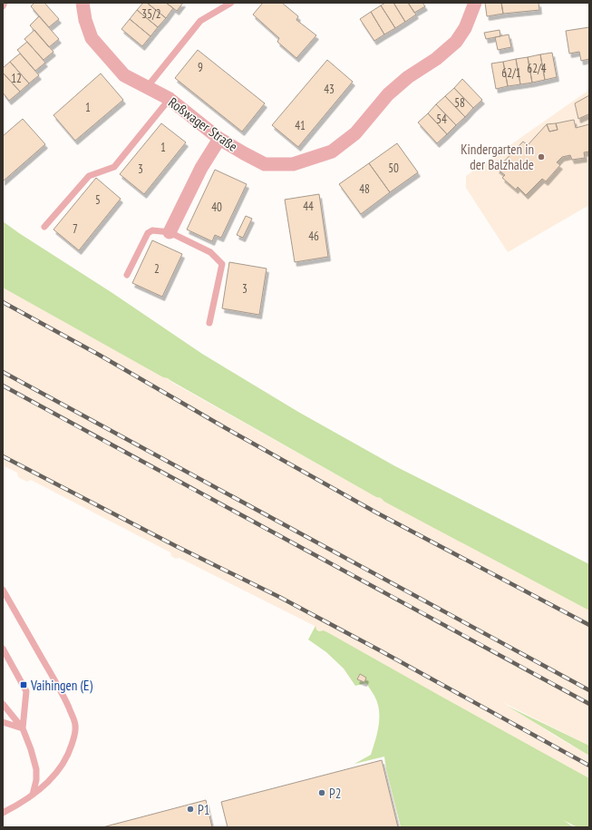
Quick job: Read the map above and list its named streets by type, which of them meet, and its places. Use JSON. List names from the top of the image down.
{
  "streets": {
    "street": ["Roßwager Straße"]
  },
  "places": {
    "other": ["Kindergarten in der Balzhalde", "P2", "P1"],
    "transit": ["Vaihingen (E)"]
  },
  "house_numbers": [
    "35/2",
    "9",
    "62/4",
    "62/1",
    "12",
    "43",
    "58",
    "1",
    "54",
    "41",
    "1",
    "50",
    "3",
    "48",
    "5",
    "44",
    "40",
    "7",
    "46",
    "2",
    "3"
  ]
}
